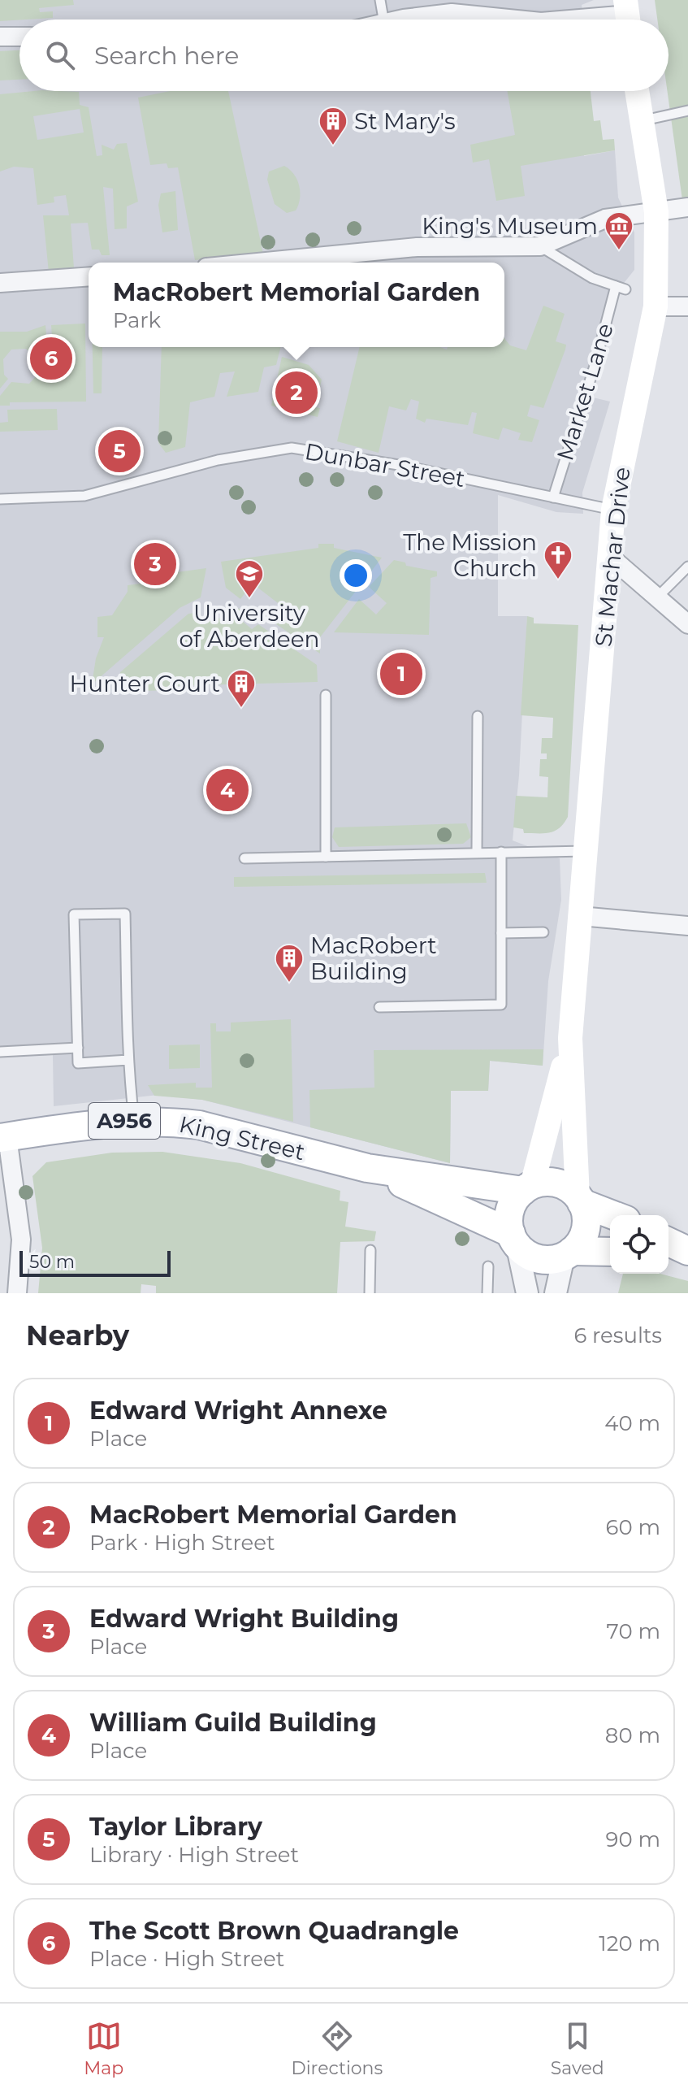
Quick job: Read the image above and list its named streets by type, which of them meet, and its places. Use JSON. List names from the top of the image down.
{
  "streets": {
    "main road": ["St Machar Drive", "A956", "King Street"],
    "lane": ["Market Lane", "Dunbar Street"]
  },
  "crossings": [
    ["Market Lane", "Dunbar Street"],
    ["Dunbar Street", "St Machar Drive"],
    ["St Machar Drive", "A956"],
    ["St Machar Drive", "King Street"],
    ["A956", "King Street"]
  ],
  "places": {
    "building": ["St Mary's", "Hunter Court", "MacRobert Building"],
    "museum": ["King's Museum"],
    "church": ["The Mission Church"],
    "school or university": ["University of Aberdeen"]
  },
  "scale_bar": "50 m",
  "page": {
    "search": "Search here",
    "popup": ["MacRobert Memorial Garden", "Park"],
    "pins": [
      "6",
      "2",
      "5",
      "3",
      "1",
      "4"
    ],
    "scale": "50 m",
    "heading": ["Nearby", "6 results"],
    "list": [
      {
        "mark": "1",
        "name": "Edward Wright Annexe",
        "note": "Place",
        "value": "40 m"
      },
      {
        "mark": "2",
        "name": "MacRobert Memorial Garden",
        "note": "Park · High Street",
        "value": "60 m"
      },
      {
        "mark": "3",
        "name": "Edward Wright Building",
        "note": "Place",
        "value": "70 m"
      },
      {
        "mark": "4",
        "name": "William Guild Building",
        "note": "Place",
        "value": "80 m"
      },
      {
        "mark": "5",
        "name": "Taylor Library",
        "note": "Library · High Street",
        "value": "90 m"
      },
      {
        "mark": "6",
        "name": "The Scott Brown Quadrangle",
        "note": "Place · High Street",
        "value": "120 m"
      }
    ],
    "nav": ["Map", "Directions", "Saved"]
  }
}
